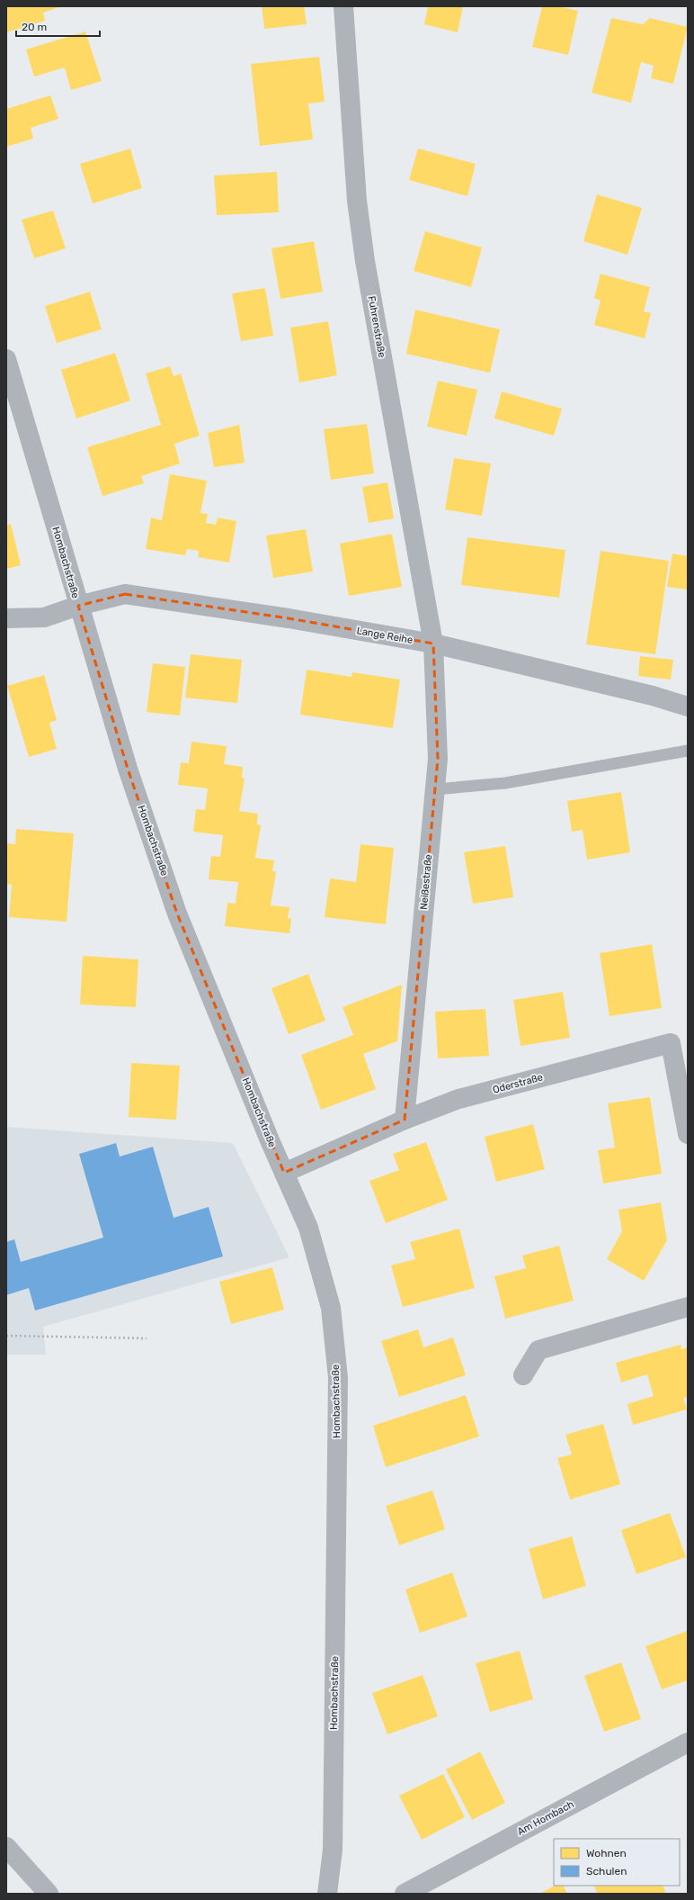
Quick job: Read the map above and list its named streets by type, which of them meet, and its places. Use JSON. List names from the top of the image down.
{
  "streets": {
    "street": [
      "Fuhrenstraße",
      "Hombachstraße",
      "Lange Reihe",
      "Neißestraße",
      "Oderstraße",
      "Am Hombach"
    ]
  },
  "crossings": [
    ["Fuhrenstraße", "Lange Reihe"],
    ["Fuhrenstraße", "Neißestraße"],
    ["Hombachstraße", "Lange Reihe"],
    ["Hombachstraße", "Oderstraße"],
    ["Lange Reihe", "Neißestraße"],
    ["Neißestraße", "Oderstraße"]
  ],
  "legend": ["Wohnen", "Schulen"],
  "scale_bar": "20 m"
}
